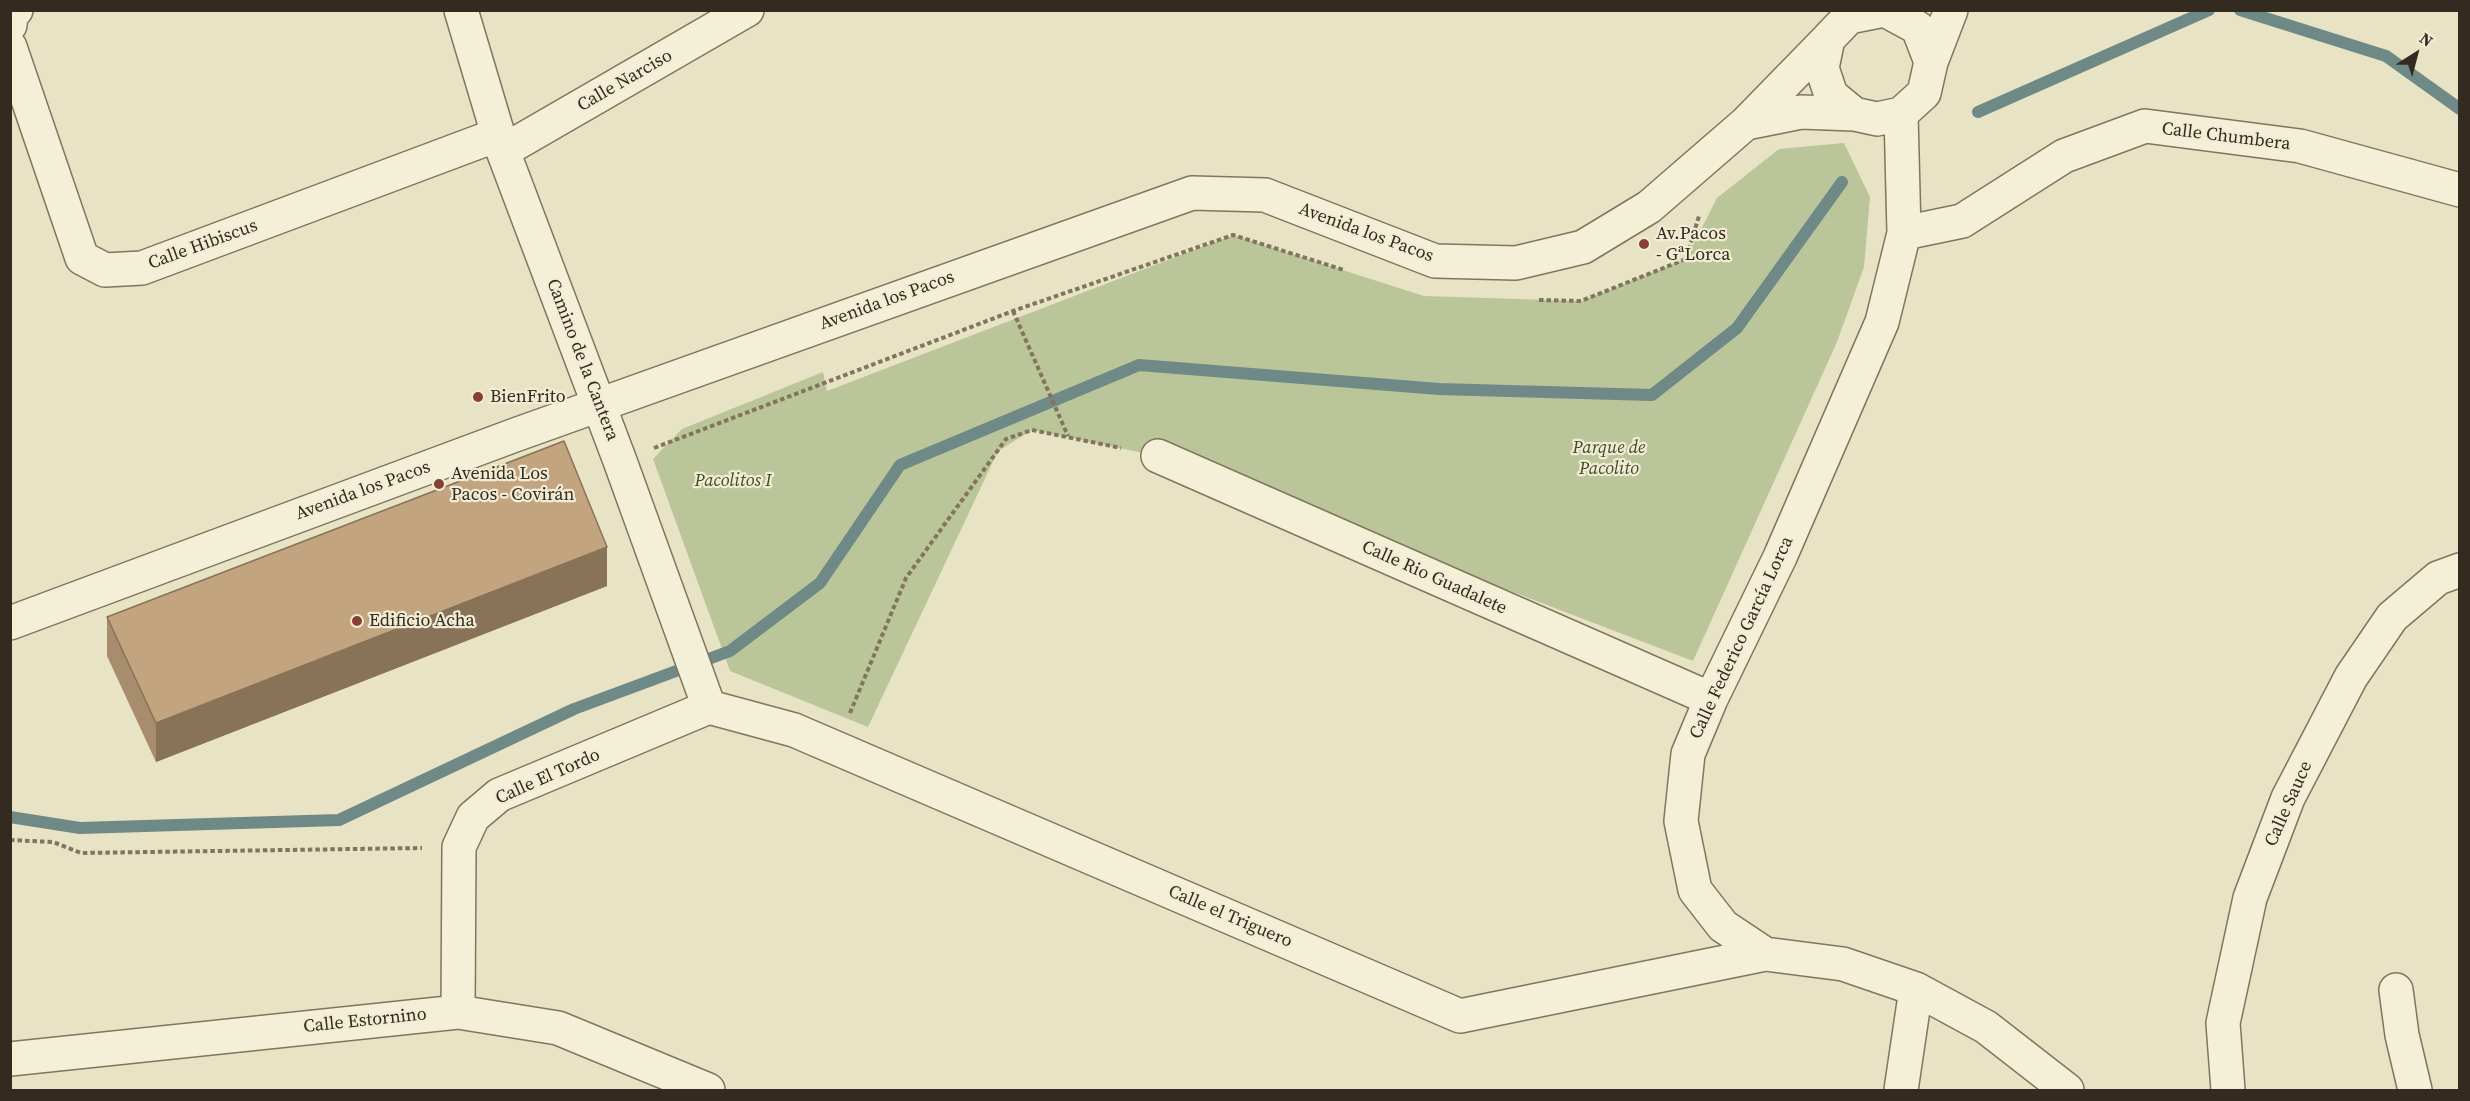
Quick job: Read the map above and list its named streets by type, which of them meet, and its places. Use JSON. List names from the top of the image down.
{
  "streets": {
    "street": [
      "Calle Narciso",
      "Calle Chumbera",
      "Avenida los Pacos",
      "Calle Hibiscus",
      "Camino de la Cantera",
      "Calle Rio Guadalete",
      "Calle Federico García Lorca",
      "Calle El Tordo",
      "Calle Sauce",
      "Calle el Triguero",
      "Calle Estornino"
    ]
  },
  "crossings": [
    ["Calle Narciso", "Calle Hibiscus"],
    ["Calle Narciso", "Camino de la Cantera"],
    ["Calle Chumbera", "Calle Federico García Lorca"],
    ["Avenida los Pacos", "Camino de la Cantera"],
    ["Avenida los Pacos", "Calle Federico García Lorca"],
    ["Calle Hibiscus", "Camino de la Cantera"],
    ["Camino de la Cantera", "Calle El Tordo"],
    ["Camino de la Cantera", "Calle el Triguero"],
    ["Calle Rio Guadalete", "Calle Federico García Lorca"],
    ["Calle Federico García Lorca", "Calle el Triguero"],
    ["Calle El Tordo", "Calle el Triguero"],
    ["Calle El Tordo", "Calle Estornino"]
  ],
  "parks": ["Parque de Pacolito", "Pacolitos I"],
  "places": [
    "Av.Pacos - GªLorca",
    "BienFrito",
    "Avenida Los Pacos - Covirán",
    "Edificio Acha"
  ],
  "north": "top right"
}
